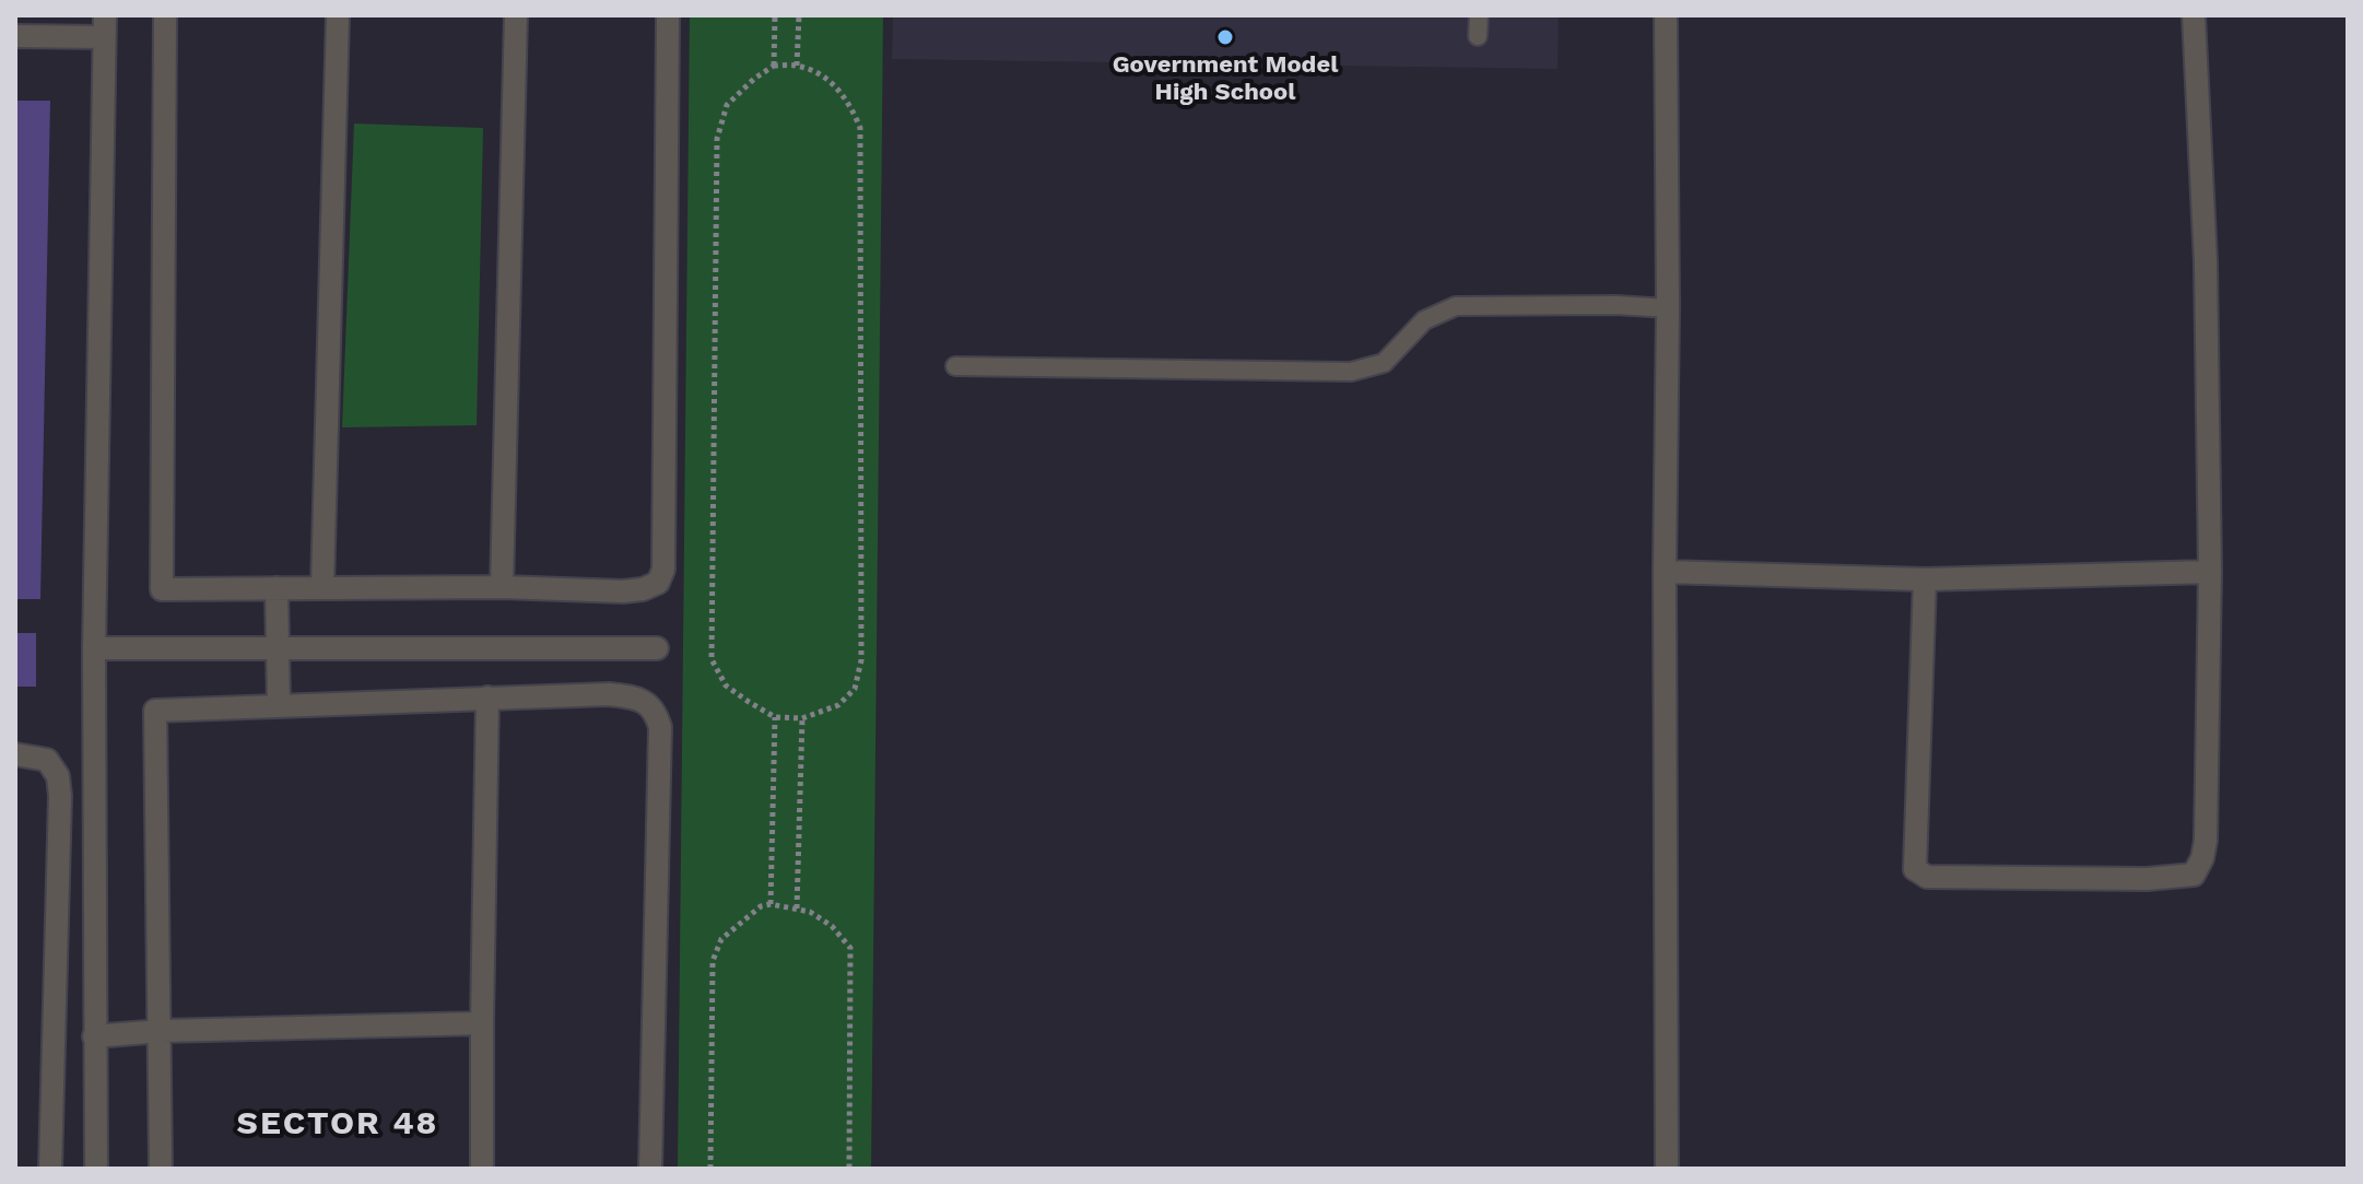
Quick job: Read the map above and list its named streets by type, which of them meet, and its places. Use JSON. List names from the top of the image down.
{
  "districts": ["SECTOR 48"],
  "places": ["Government Model High School"]
}
